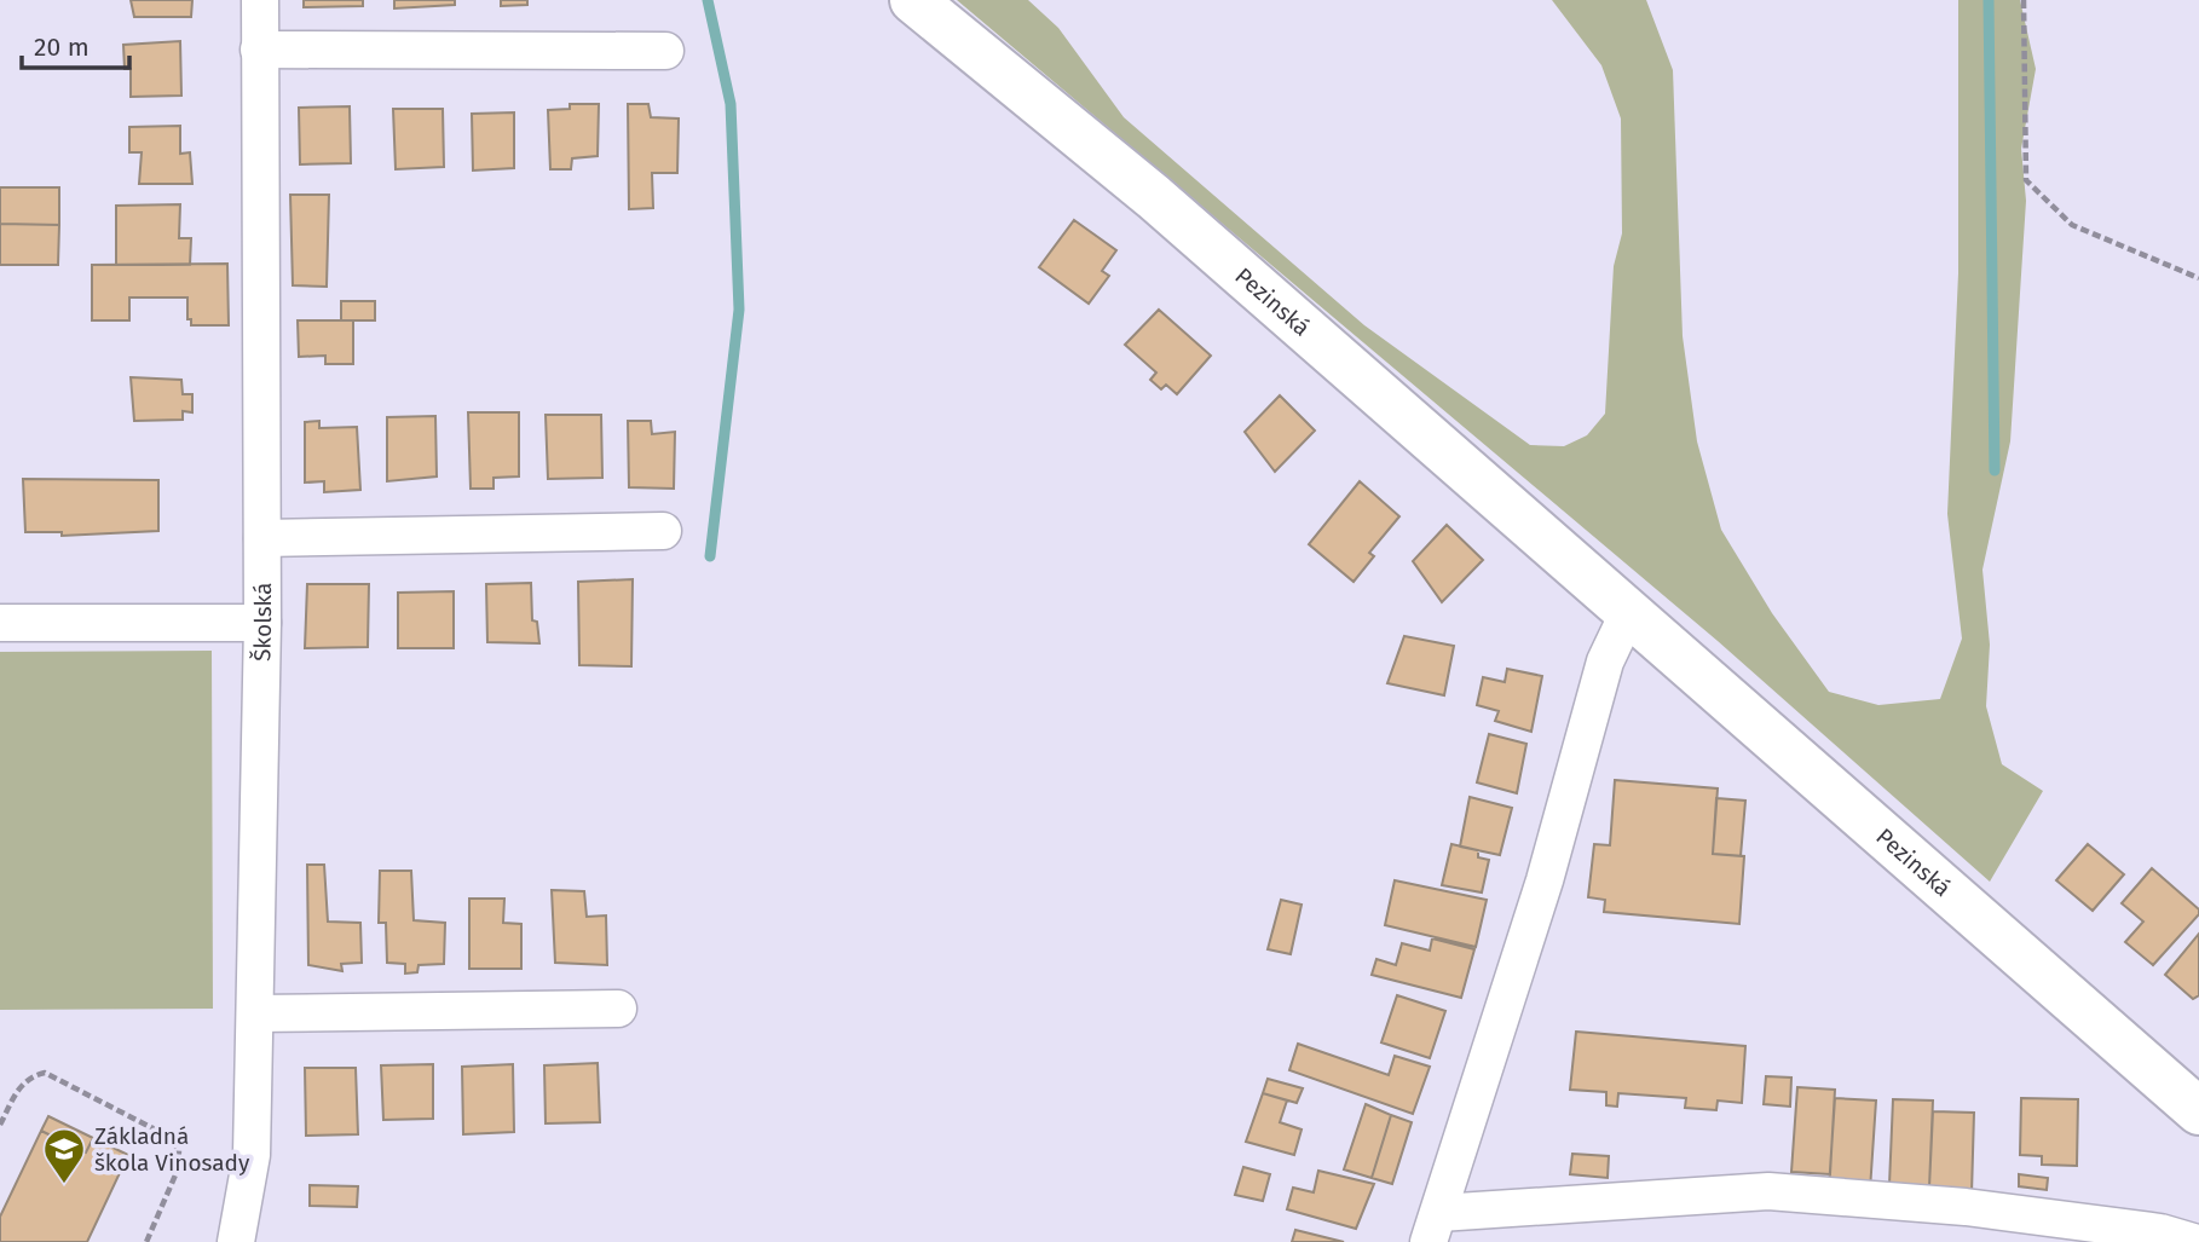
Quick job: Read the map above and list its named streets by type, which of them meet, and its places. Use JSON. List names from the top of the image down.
{
  "streets": {
    "main road": ["Pezinská"],
    "street": ["Školská"]
  },
  "places": {
    "school or university": ["Základná škola Vinosady"]
  },
  "scale_bar": "20 m"
}
